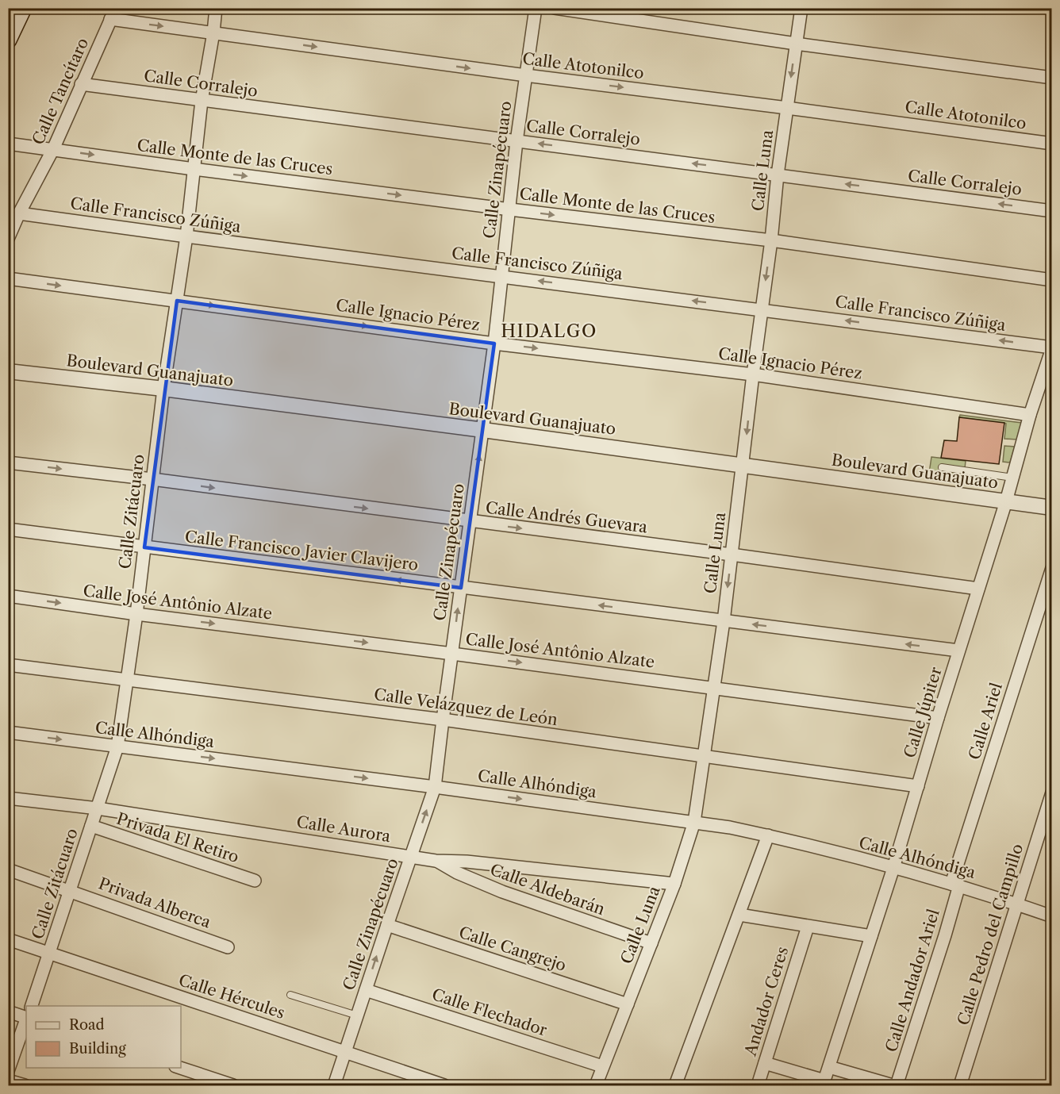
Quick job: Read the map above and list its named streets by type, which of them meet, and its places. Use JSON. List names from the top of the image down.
{
  "streets": {
    "street": [
      "Calle Atotonilco",
      "Calle Corralejo",
      "Calle Tancítaro",
      "Calle Monte de las Cruces",
      "Calle Zinapécuaro",
      "Calle Luna",
      "Calle Francisco Zúñiga",
      "Calle Ignacio Pérez",
      "Boulevard Guanajuato",
      "Calle Zitácuaro",
      "Calle Andrés Guevara",
      "Calle Francisco Javier Clavijero",
      "Calle José Antônio Alzate",
      "Calle Velázquez de León",
      "Calle Júpiter",
      "Calle Ariel",
      "Calle Alhóndiga",
      "Calle Aurora",
      "Privada El Retiro",
      "Calle Aldebarán",
      "Privada Alberca",
      "Calle Pedro del Campillo",
      "Calle Cangrejo",
      "Calle Andador Ariel",
      "Calle Hércules",
      "Andador Ceres",
      "Calle Flechador"
    ]
  },
  "crossings": [
    ["Calle Atotonilco", "Calle Tancítaro"],
    ["Calle Atotonilco", "Calle Zinapécuaro"],
    ["Calle Atotonilco", "Calle Luna"],
    ["Calle Atotonilco", "Calle Zitácuaro"],
    ["Calle Corralejo", "Calle Tancítaro"],
    ["Calle Corralejo", "Calle Zinapécuaro"],
    ["Calle Corralejo", "Calle Luna"],
    ["Calle Corralejo", "Calle Zitácuaro"],
    ["Calle Tancítaro", "Calle Monte de las Cruces"],
    ["Calle Tancítaro", "Calle Francisco Zúñiga"],
    ["Calle Monte de las Cruces", "Calle Zinapécuaro"],
    ["Calle Monte de las Cruces", "Calle Luna"],
    ["Calle Monte de las Cruces", "Calle Zitácuaro"],
    ["Calle Zinapécuaro", "Calle Francisco Zúñiga"],
    ["Calle Zinapécuaro", "Calle Ignacio Pérez"],
    ["Calle Zinapécuaro", "Boulevard Guanajuato"],
    ["Calle Zinapécuaro", "Calle Andrés Guevara"],
    ["Calle Zinapécuaro", "Calle Francisco Javier Clavijero"],
    ["Calle Zinapécuaro", "Calle José Antônio Alzate"],
    ["Calle Zinapécuaro", "Calle Velázquez de León"],
    ["Calle Zinapécuaro", "Calle Alhóndiga"],
    ["Calle Zinapécuaro", "Calle Aurora"],
    ["Calle Zinapécuaro", "Calle Cangrejo"],
    ["Calle Zinapécuaro", "Calle Hércules"],
    ["Calle Zinapécuaro", "Calle Flechador"],
    ["Calle Luna", "Calle Francisco Zúñiga"],
    ["Calle Luna", "Calle Ignacio Pérez"],
    ["Calle Luna", "Boulevard Guanajuato"],
    ["Calle Luna", "Calle Andrés Guevara"],
    ["Calle Luna", "Calle Francisco Javier Clavijero"],
    ["Calle Luna", "Calle José Antônio Alzate"],
    ["Calle Luna", "Calle Velázquez de León"],
    ["Calle Luna", "Calle Alhóndiga"],
    ["Calle Luna", "Calle Aurora"],
    ["Calle Luna", "Calle Aldebarán"],
    ["Calle Luna", "Calle Cangrejo"],
    ["Calle Luna", "Calle Flechador"],
    ["Calle Francisco Zúñiga", "Calle Zitácuaro"],
    ["Calle Francisco Zúñiga", "Calle Júpiter"],
    ["Calle Ignacio Pérez", "Calle Zitácuaro"],
    ["Calle Ignacio Pérez", "Calle Júpiter"],
    ["Boulevard Guanajuato", "Calle Zitácuaro"],
    ["Boulevard Guanajuato", "Calle Júpiter"],
    ["Calle Zitácuaro", "Calle Andrés Guevara"],
    ["Calle Zitácuaro", "Calle Francisco Javier Clavijero"],
    ["Calle Zitácuaro", "Calle José Antônio Alzate"],
    ["Calle Zitácuaro", "Calle Velázquez de León"],
    ["Calle Zitácuaro", "Calle Alhóndiga"],
    ["Calle Zitácuaro", "Calle Aurora"],
    ["Calle Zitácuaro", "Privada El Retiro"],
    ["Calle Zitácuaro", "Privada Alberca"],
    ["Calle Zitácuaro", "Calle Hércules"],
    ["Calle Andrés Guevara", "Calle Júpiter"],
    ["Calle Francisco Javier Clavijero", "Calle Júpiter"],
    ["Calle José Antônio Alzate", "Calle Júpiter"],
    ["Calle Velázquez de León", "Calle Júpiter"],
    ["Calle Júpiter", "Calle Alhóndiga"],
    ["Calle Ariel", "Calle Alhóndiga"],
    ["Calle Ariel", "Calle Andador Ariel"],
    ["Calle Alhóndiga", "Calle Pedro del Campillo"],
    ["Calle Alhóndiga", "Calle Andador Ariel"],
    ["Calle Aurora", "Calle Aldebarán"]
  ],
  "one_way": [
    "Calle Corralejo",
    "Calle Monte de las Cruces",
    "Calle Francisco Zúñiga",
    "Calle Ignacio Pérez",
    "Calle Andrés Guevara",
    "Calle Francisco Javier Clavijero",
    "Calle José Antônio Alzate",
    "Calle Alhóndiga"
  ],
  "districts": ["HIDALGO"],
  "legend": ["Road", "Building"]
}
